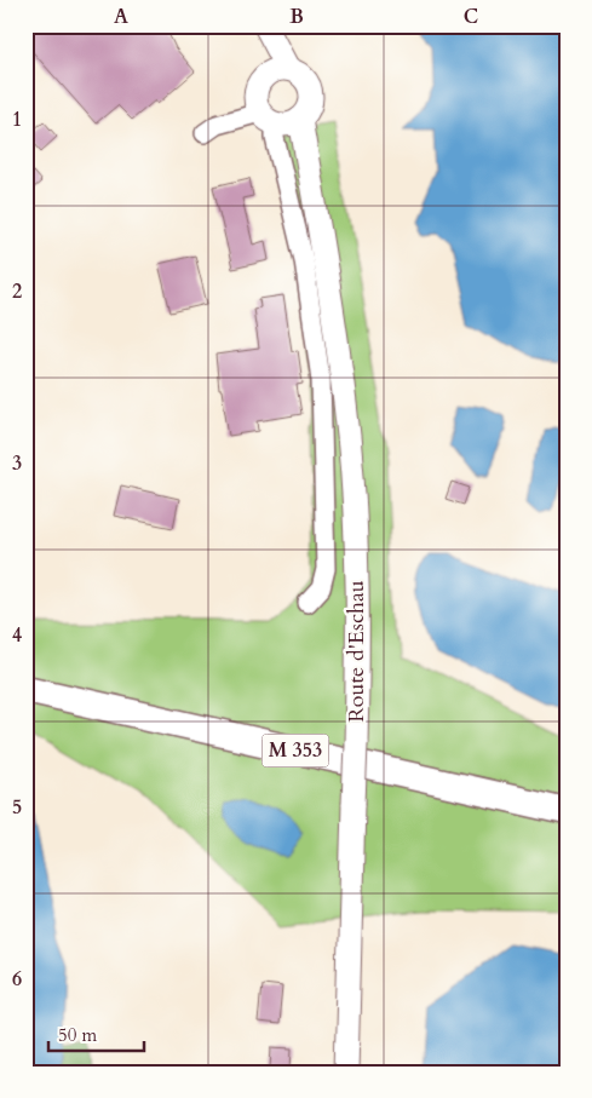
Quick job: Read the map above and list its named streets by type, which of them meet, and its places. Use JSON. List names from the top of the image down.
{
  "streets": {
    "highway": ["M 353"],
    "main road": ["Route d'Eschau"]
  },
  "scale_bar": "50 m",
  "grid": {
    "columns": ["A", "B", "C"],
    "rows": [
      "1",
      "2",
      "3",
      "4",
      "5",
      "6"
    ]
  }
}
